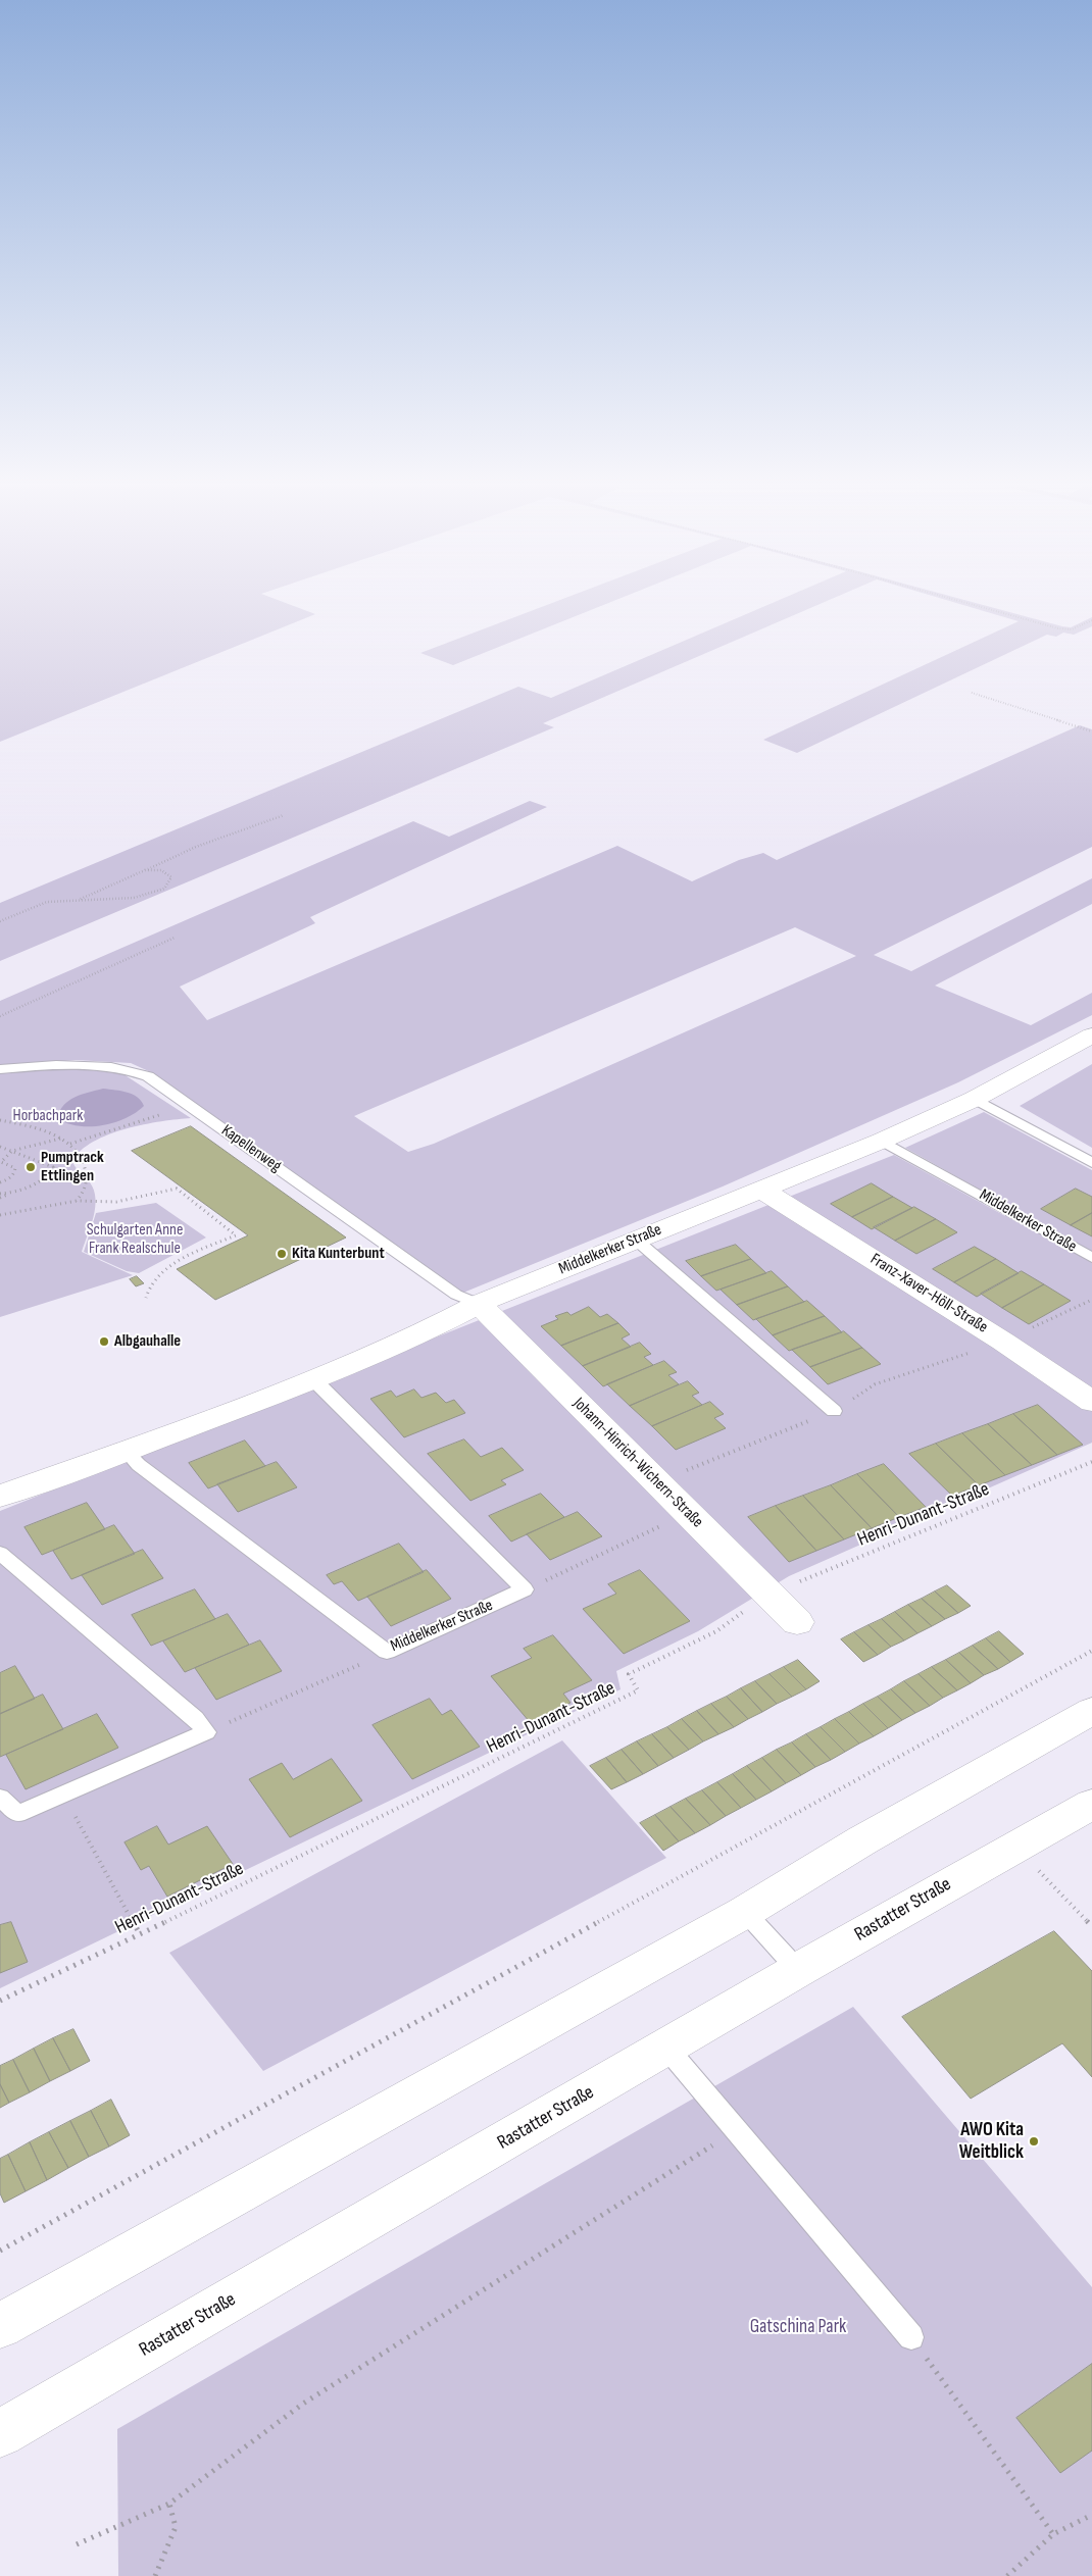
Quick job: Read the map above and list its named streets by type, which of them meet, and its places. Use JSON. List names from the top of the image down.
{
  "streets": {
    "street": [
      "Middelkerker Straße",
      "Franz-Xaver-Höll-Straße",
      "Johann-Hinrich-Wichern-Straße",
      "Rastatter Straße"
    ],
    "lane": ["Kapellenweg"],
    "path": ["Henri-Dunant-Straße"]
  },
  "crossings": [
    ["Kapellenweg", "Middelkerker Straße"],
    ["Kapellenweg", "Johann-Hinrich-Wichern-Straße"],
    ["Middelkerker Straße", "Franz-Xaver-Höll-Straße"],
    ["Middelkerker Straße", "Johann-Hinrich-Wichern-Straße"],
    ["Johann-Hinrich-Wichern-Straße", "Henri-Dunant-Straße"]
  ],
  "parks": ["Horbachpark", "Schulgarten Anne Frank Realschule", "Gatschina Park"],
  "places": [
    "Pumptrack Ettlingen",
    "Kita Kunterbunt",
    "Albgauhalle",
    "AWO Kita Weitblick"
  ]
}
